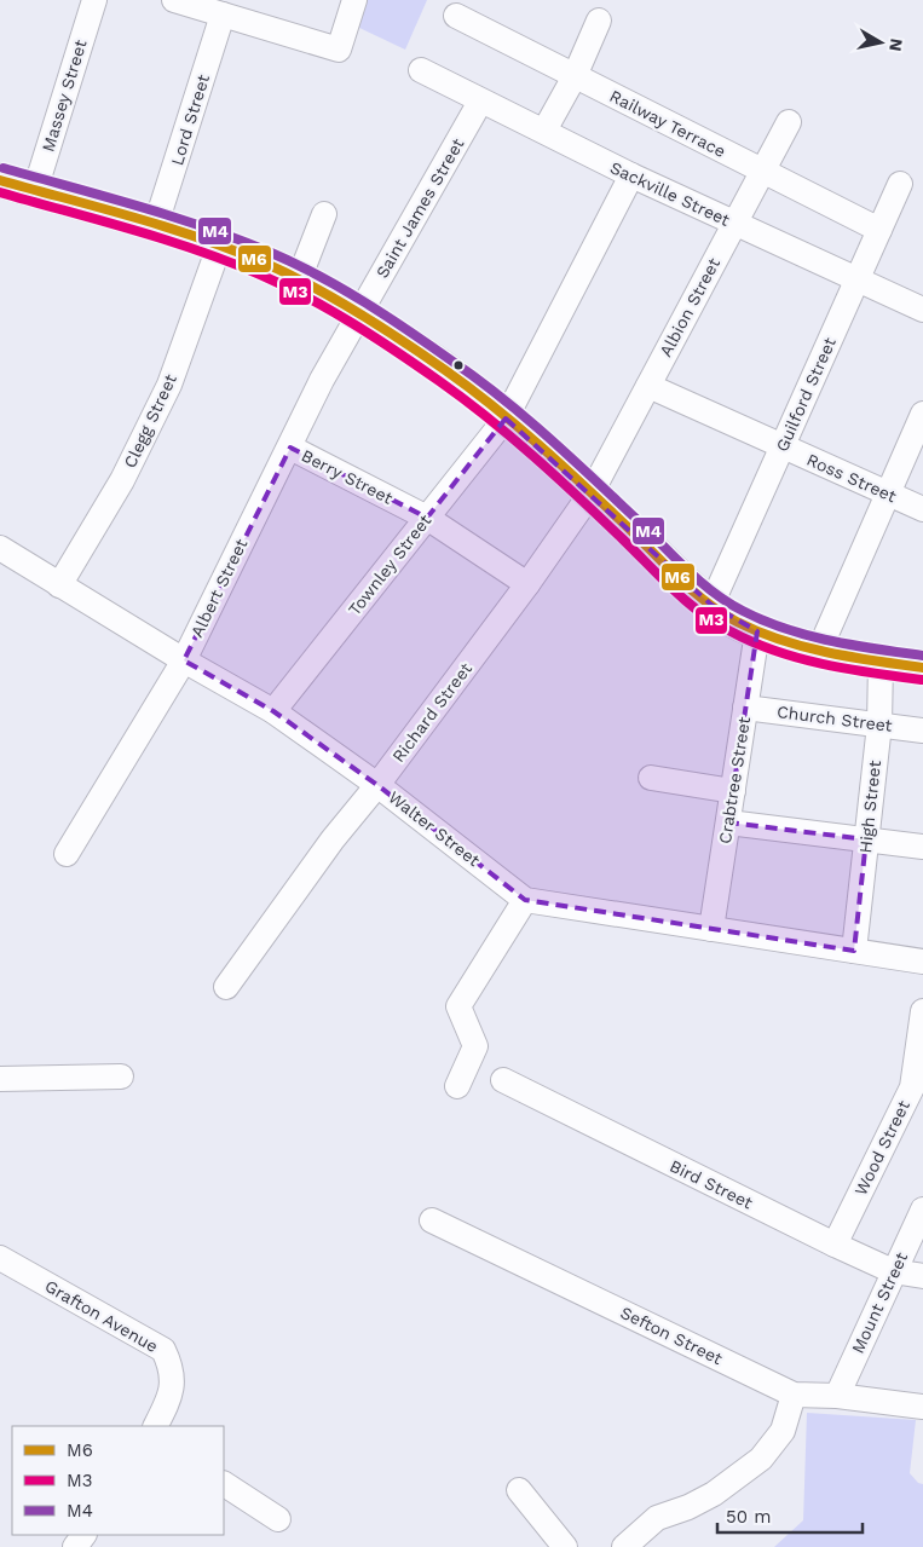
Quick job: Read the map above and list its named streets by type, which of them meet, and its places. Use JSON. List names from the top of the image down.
{
  "streets": {
    "street": [
      "Massey Street",
      "Lord Street",
      "Railway Terrace",
      "Sackville Street",
      "Saint James Street",
      "Albion Street",
      "Guilford Street",
      "Clegg Street",
      "Berry Street",
      "Ross Street",
      "Townley Street",
      "Albert Street",
      "Richard Street",
      "Church Street",
      "Crabtree Street",
      "High Street",
      "Walter Street",
      "Wood Street",
      "Bird Street",
      "Mount Street",
      "Grafton Avenue",
      "Sefton Street"
    ]
  },
  "crossings": [
    ["Railway Terrace", "Albion Street"],
    ["Railway Terrace", "Guilford Street"],
    ["Sackville Street", "Saint James Street"],
    ["Sackville Street", "Albion Street"],
    ["Sackville Street", "Guilford Street"],
    ["Sackville Street", "Townley Street"],
    ["Saint James Street", "Albert Street"],
    ["Albion Street", "Ross Street"],
    ["Albion Street", "Richard Street"],
    ["Guilford Street", "Ross Street"],
    ["Clegg Street", "Walter Street"],
    ["Berry Street", "Townley Street"],
    ["Berry Street", "Albert Street"],
    ["Berry Street", "Richard Street"],
    ["Townley Street", "Walter Street"],
    ["Albert Street", "Walter Street"],
    ["Richard Street", "Walter Street"],
    ["Church Street", "Crabtree Street"],
    ["Church Street", "High Street"],
    ["Crabtree Street", "Walter Street"],
    ["High Street", "Walter Street"],
    ["Wood Street", "Bird Street"],
    ["Bird Street", "Mount Street"],
    ["Mount Street", "Sefton Street"]
  ],
  "lines": ["transit line M4", "transit line M6", "transit line M3"],
  "legend": ["M6", "M3", "M4"],
  "scale_bar": "50 m",
  "north": "right"
}
